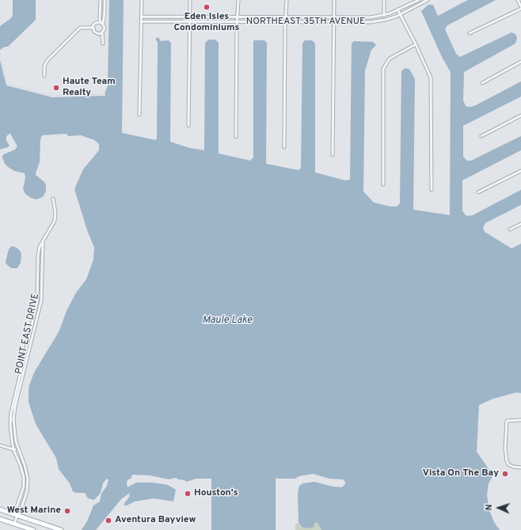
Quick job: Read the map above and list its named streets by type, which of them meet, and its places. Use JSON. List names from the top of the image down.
{
  "streets": {
    "street": ["NORTHEAST 35TH AVENUE", "POINT EAST DRIVE"]
  },
  "water": ["Maule Lake"],
  "places": [
    "Eden Isles Condominiums",
    "Haute Team Realty",
    "Vista On The Bay",
    "Houston's",
    "West Marine",
    "Aventura Bayview"
  ],
  "north": "left"
}
